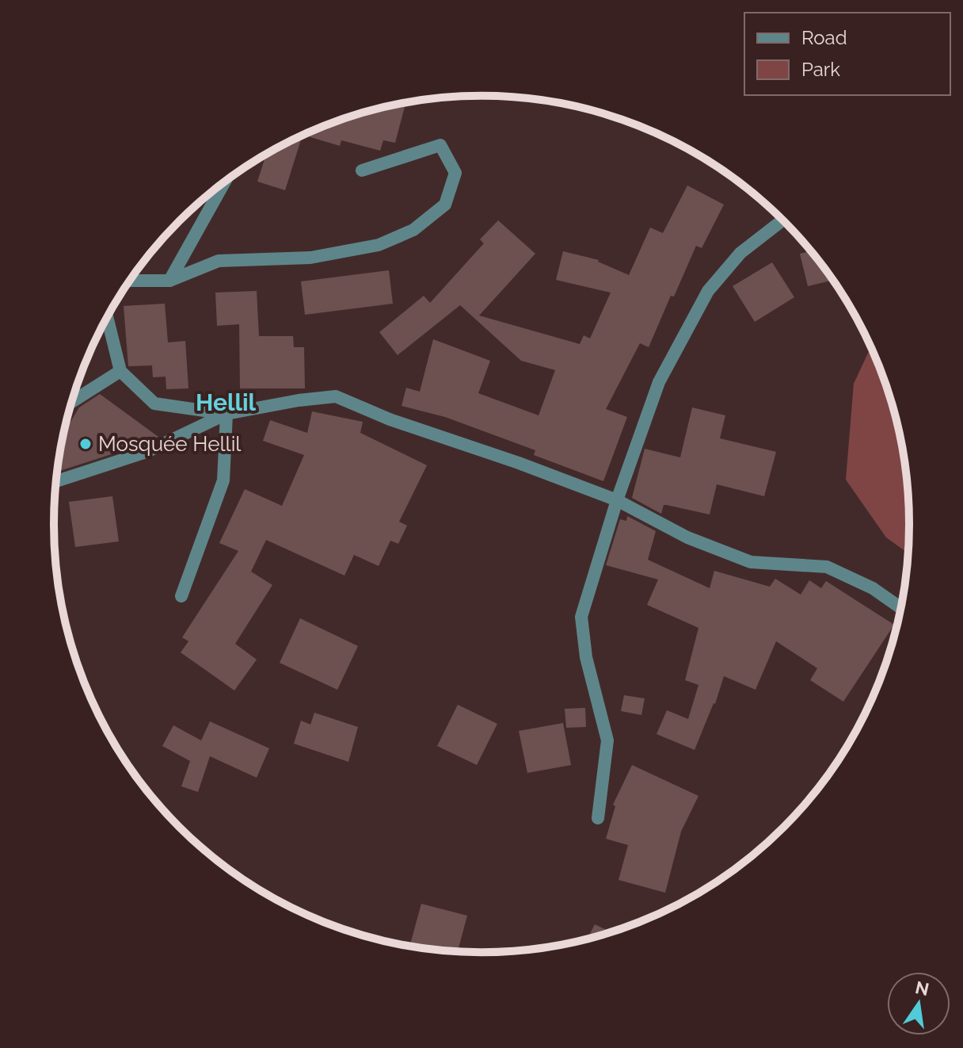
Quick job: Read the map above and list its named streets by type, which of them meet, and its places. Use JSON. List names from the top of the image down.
{
  "districts": ["Hellil"],
  "places": ["Mosquée Hellil"],
  "legend": ["Road", "Park"],
  "north": "top"
}
